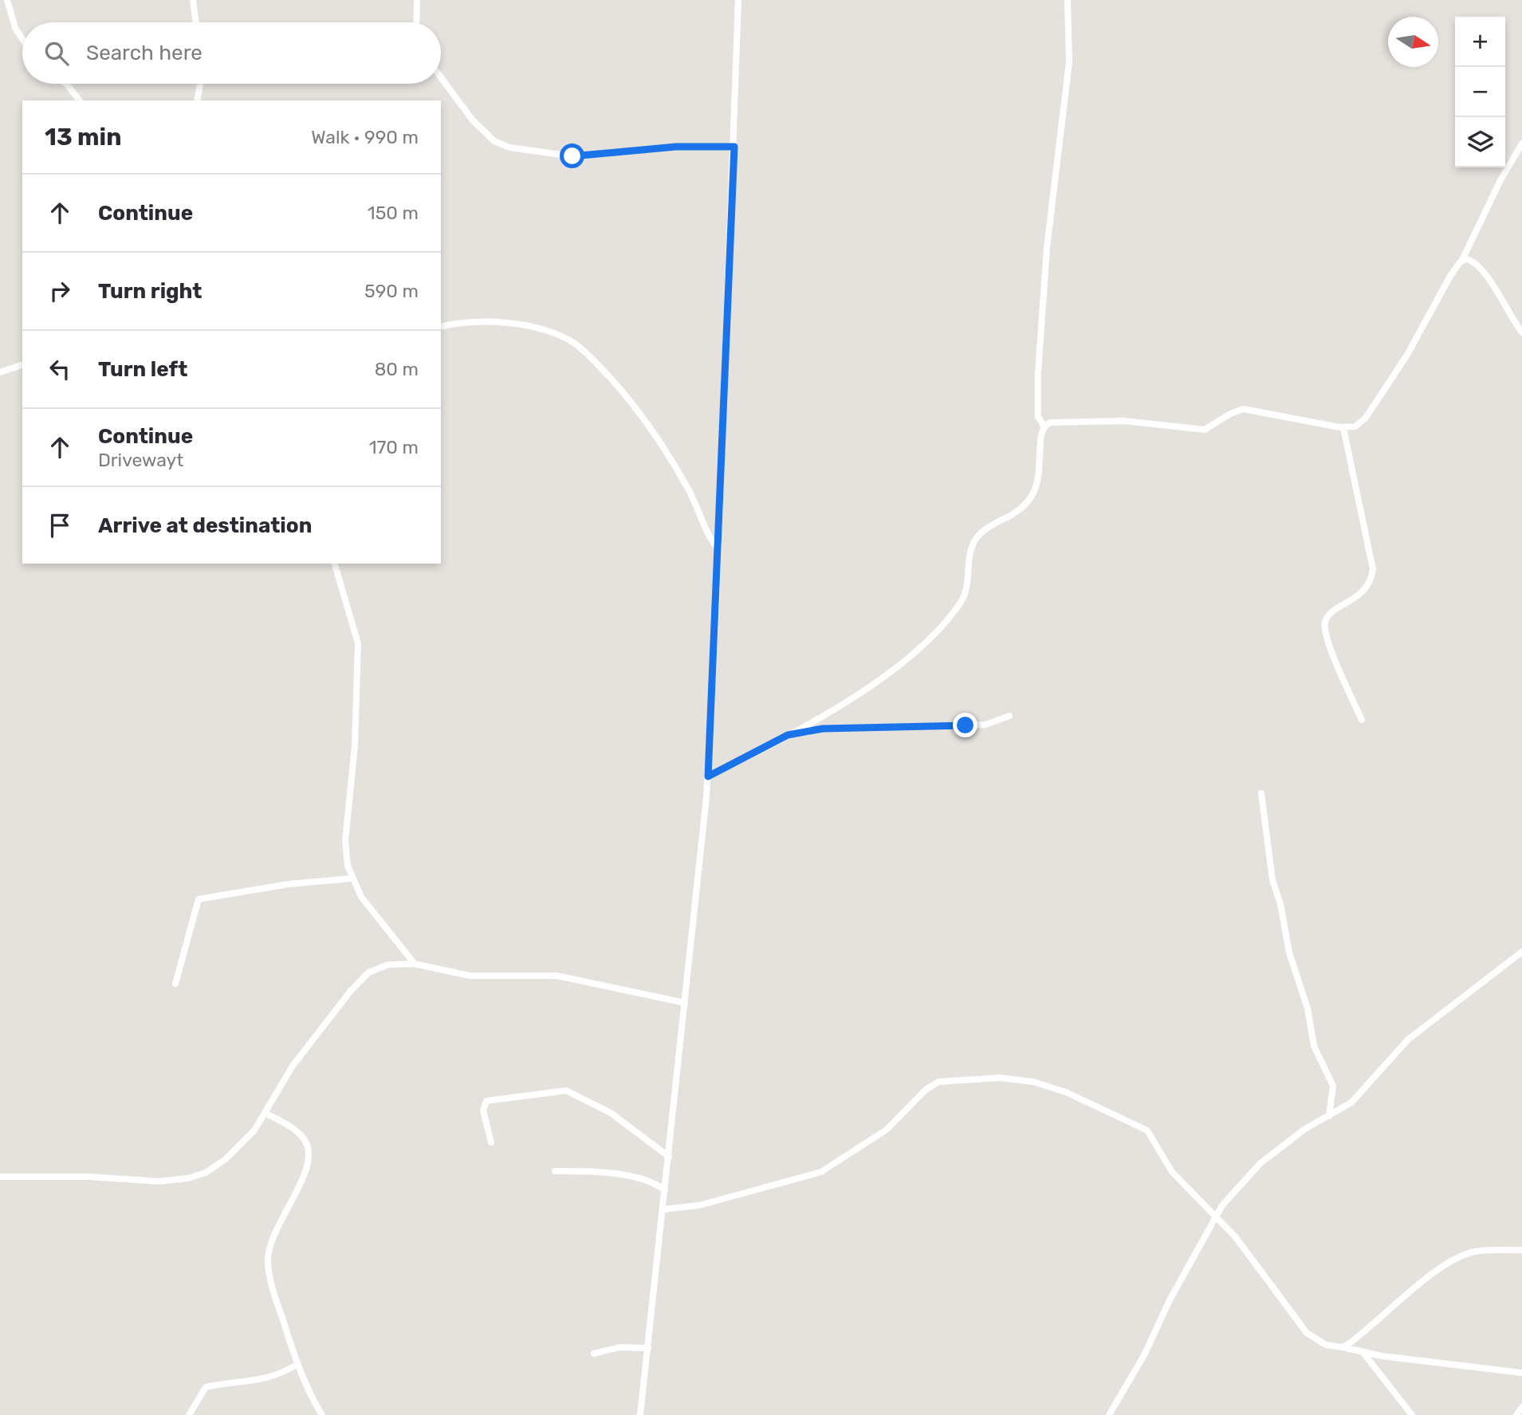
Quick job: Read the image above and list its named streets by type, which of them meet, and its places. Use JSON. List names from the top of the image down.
{
  "north": "right",
  "page": {
    "map_buttons": ["+", "−"],
    "search": "Search here",
    "heading": ["13 min", "Walk · 990 m"],
    "list": [
      ["Continue", "150 m"],
      ["Turn right", "590 m"],
      ["Turn left", "80 m"],
      ["Continue", "Drivewayt", "170 m"],
      "Arrive at destination"
    ]
  }
}
